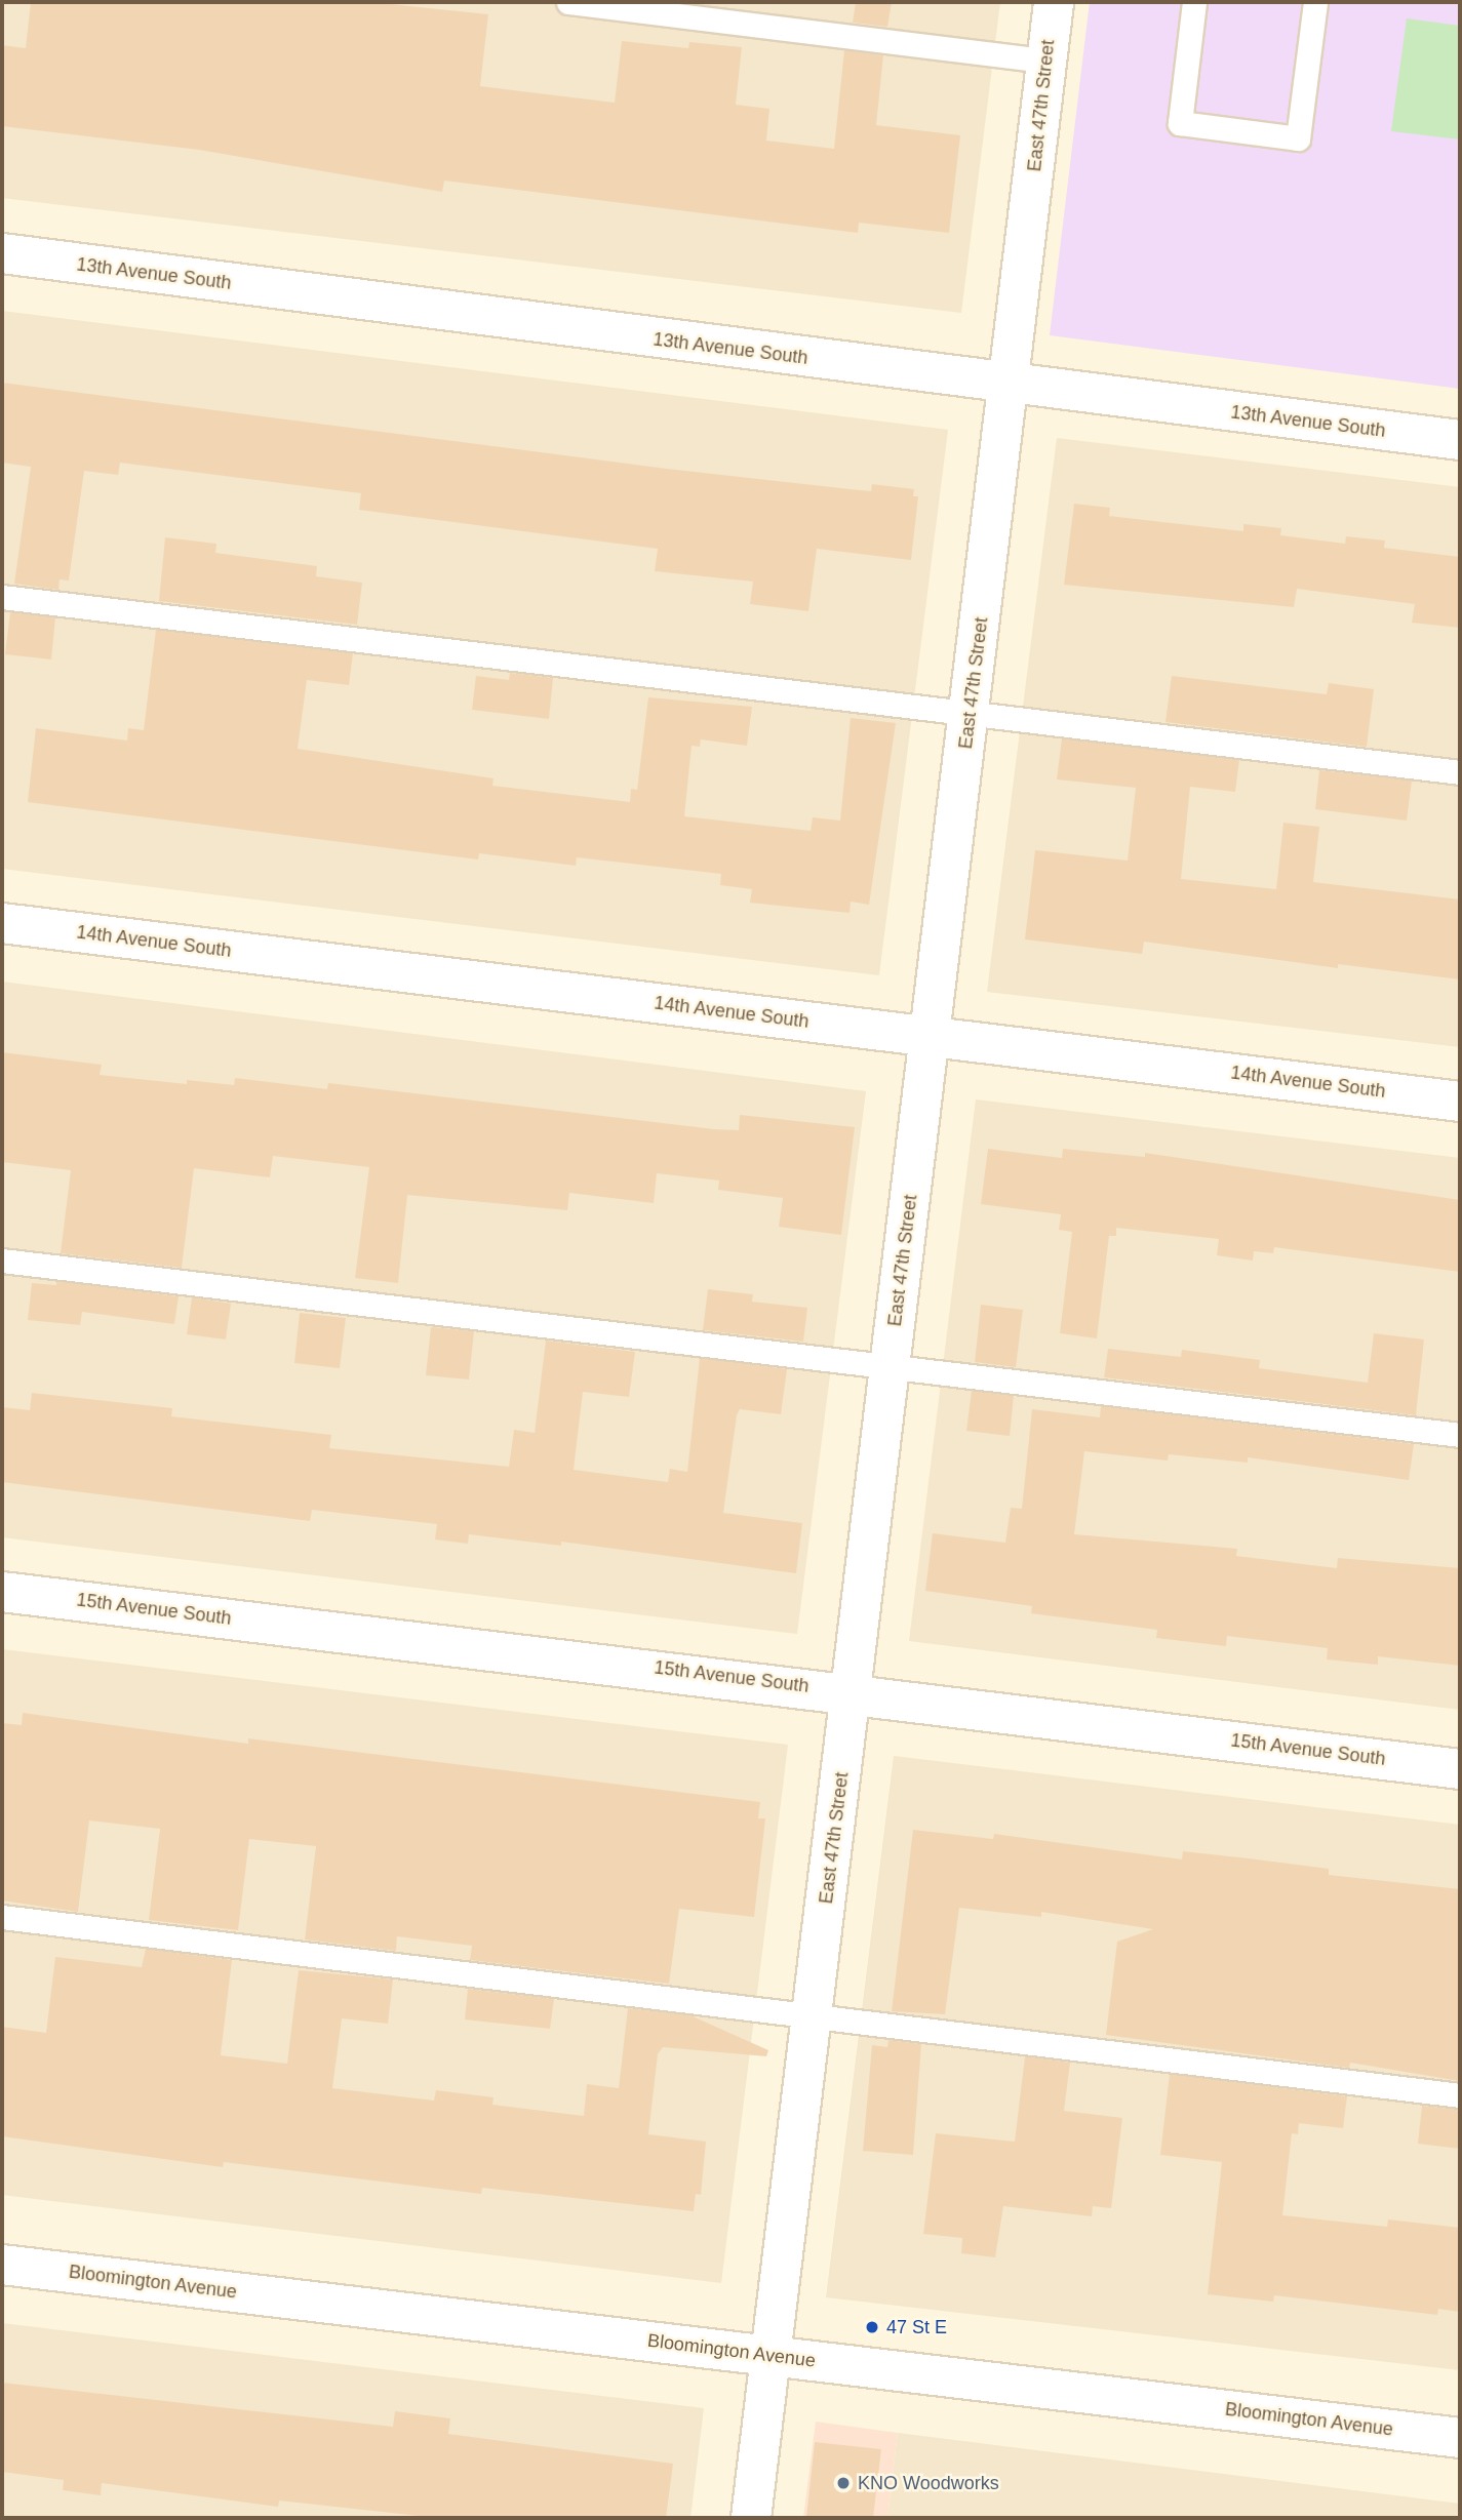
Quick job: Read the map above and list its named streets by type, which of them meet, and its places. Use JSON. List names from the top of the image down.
{
  "streets": {
    "street": [
      "East 47th Street",
      "13th Avenue South",
      "14th Avenue South",
      "15th Avenue South",
      "Bloomington Avenue"
    ]
  },
  "crossings": [
    ["East 47th Street", "13th Avenue South"],
    ["East 47th Street", "14th Avenue South"],
    ["East 47th Street", "15th Avenue South"],
    ["East 47th Street", "Bloomington Avenue"]
  ],
  "places": ["47 St E", "KNO Woodworks"]
}
